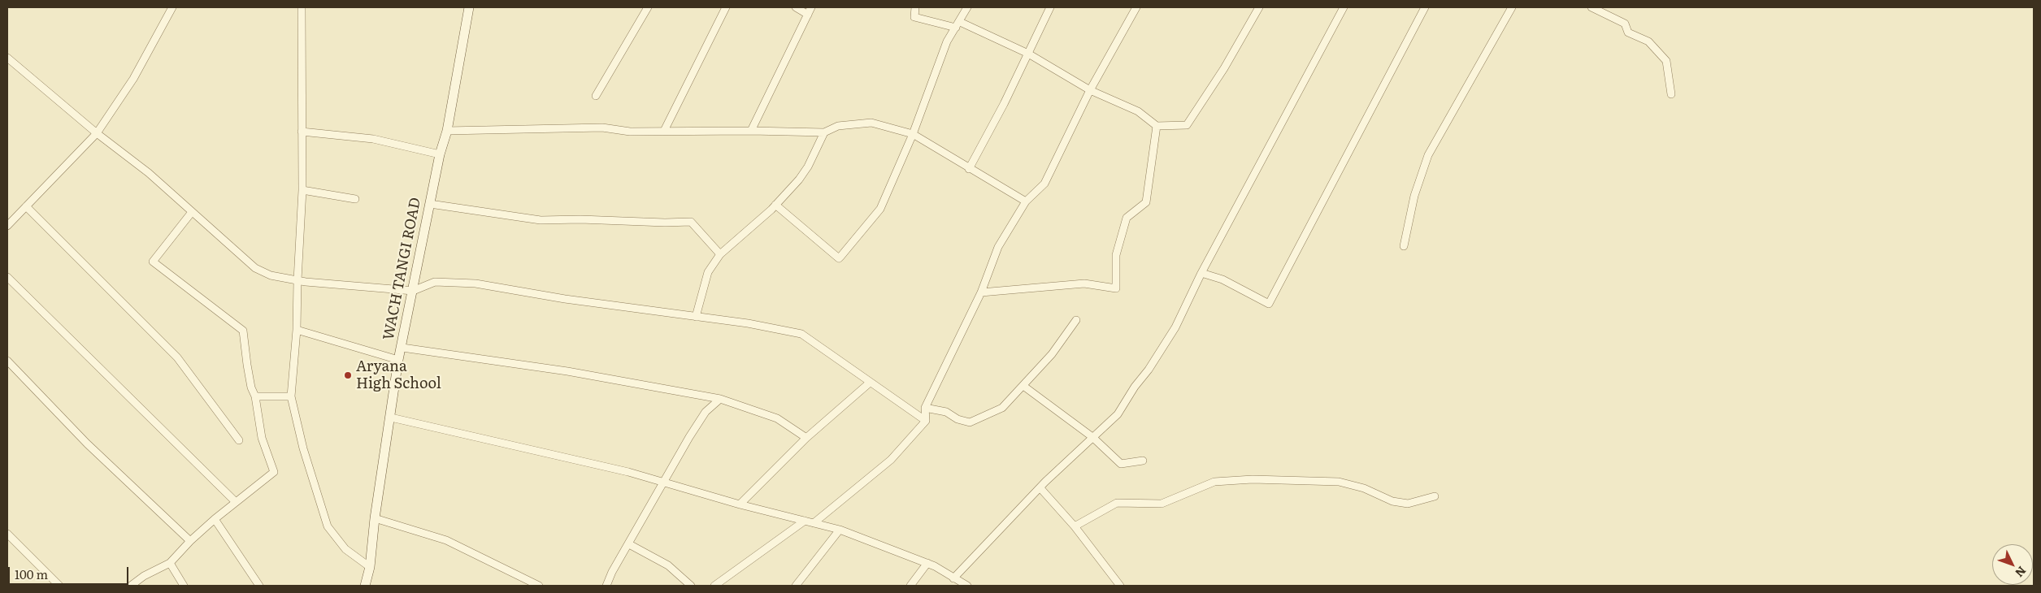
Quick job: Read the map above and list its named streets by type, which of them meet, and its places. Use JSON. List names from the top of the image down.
{
  "streets": {
    "main road": ["WACH TANGI ROAD"]
  },
  "places": ["Aryana High School"],
  "scale_bar": "100 m",
  "north": "bottom right"
}
